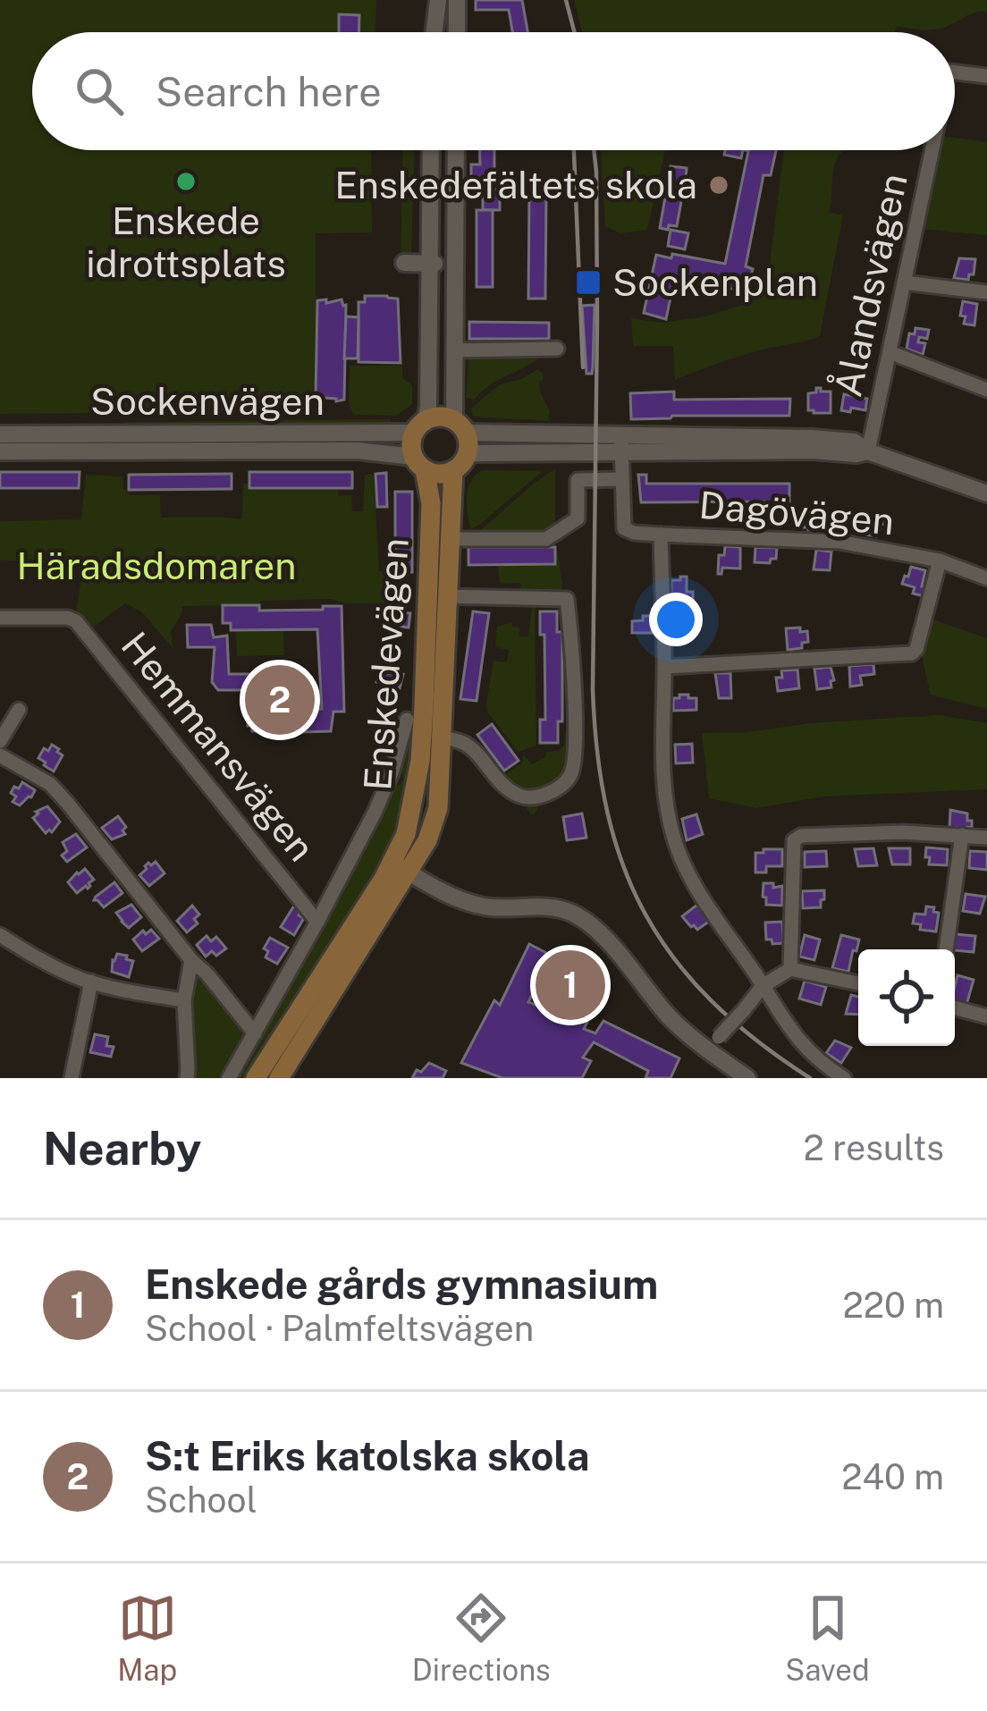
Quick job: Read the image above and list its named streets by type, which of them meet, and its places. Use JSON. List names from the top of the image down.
{
  "streets": {
    "main road": ["Enskedevägen"],
    "street": [
      "Ålandsvägen",
      "Sockenvägen",
      "Dagövägen",
      "Hemmansvägen"
    ]
  },
  "crossings": [
    ["Sockenvägen", "Enskedevägen"],
    ["Enskedevägen", "Hemmansvägen"]
  ],
  "parks": ["Häradsdomaren"],
  "places": {
    "other": ["Enskede idrottsplats", "Enskedefältets skola"],
    "transit": ["Sockenplan"]
  },
  "page": {
    "search": "Search here",
    "pins": ["2", "1"],
    "heading": ["Nearby", "2 results"],
    "list": [
      {
        "mark": "1",
        "name": "Enskede gårds gymnasium",
        "note": "School · Palmfeltsvägen",
        "value": "220 m"
      },
      {
        "mark": "2",
        "name": "S:t Eriks katolska skola",
        "note": "School",
        "value": "240 m"
      }
    ],
    "nav": ["Map", "Directions", "Saved"]
  }
}
